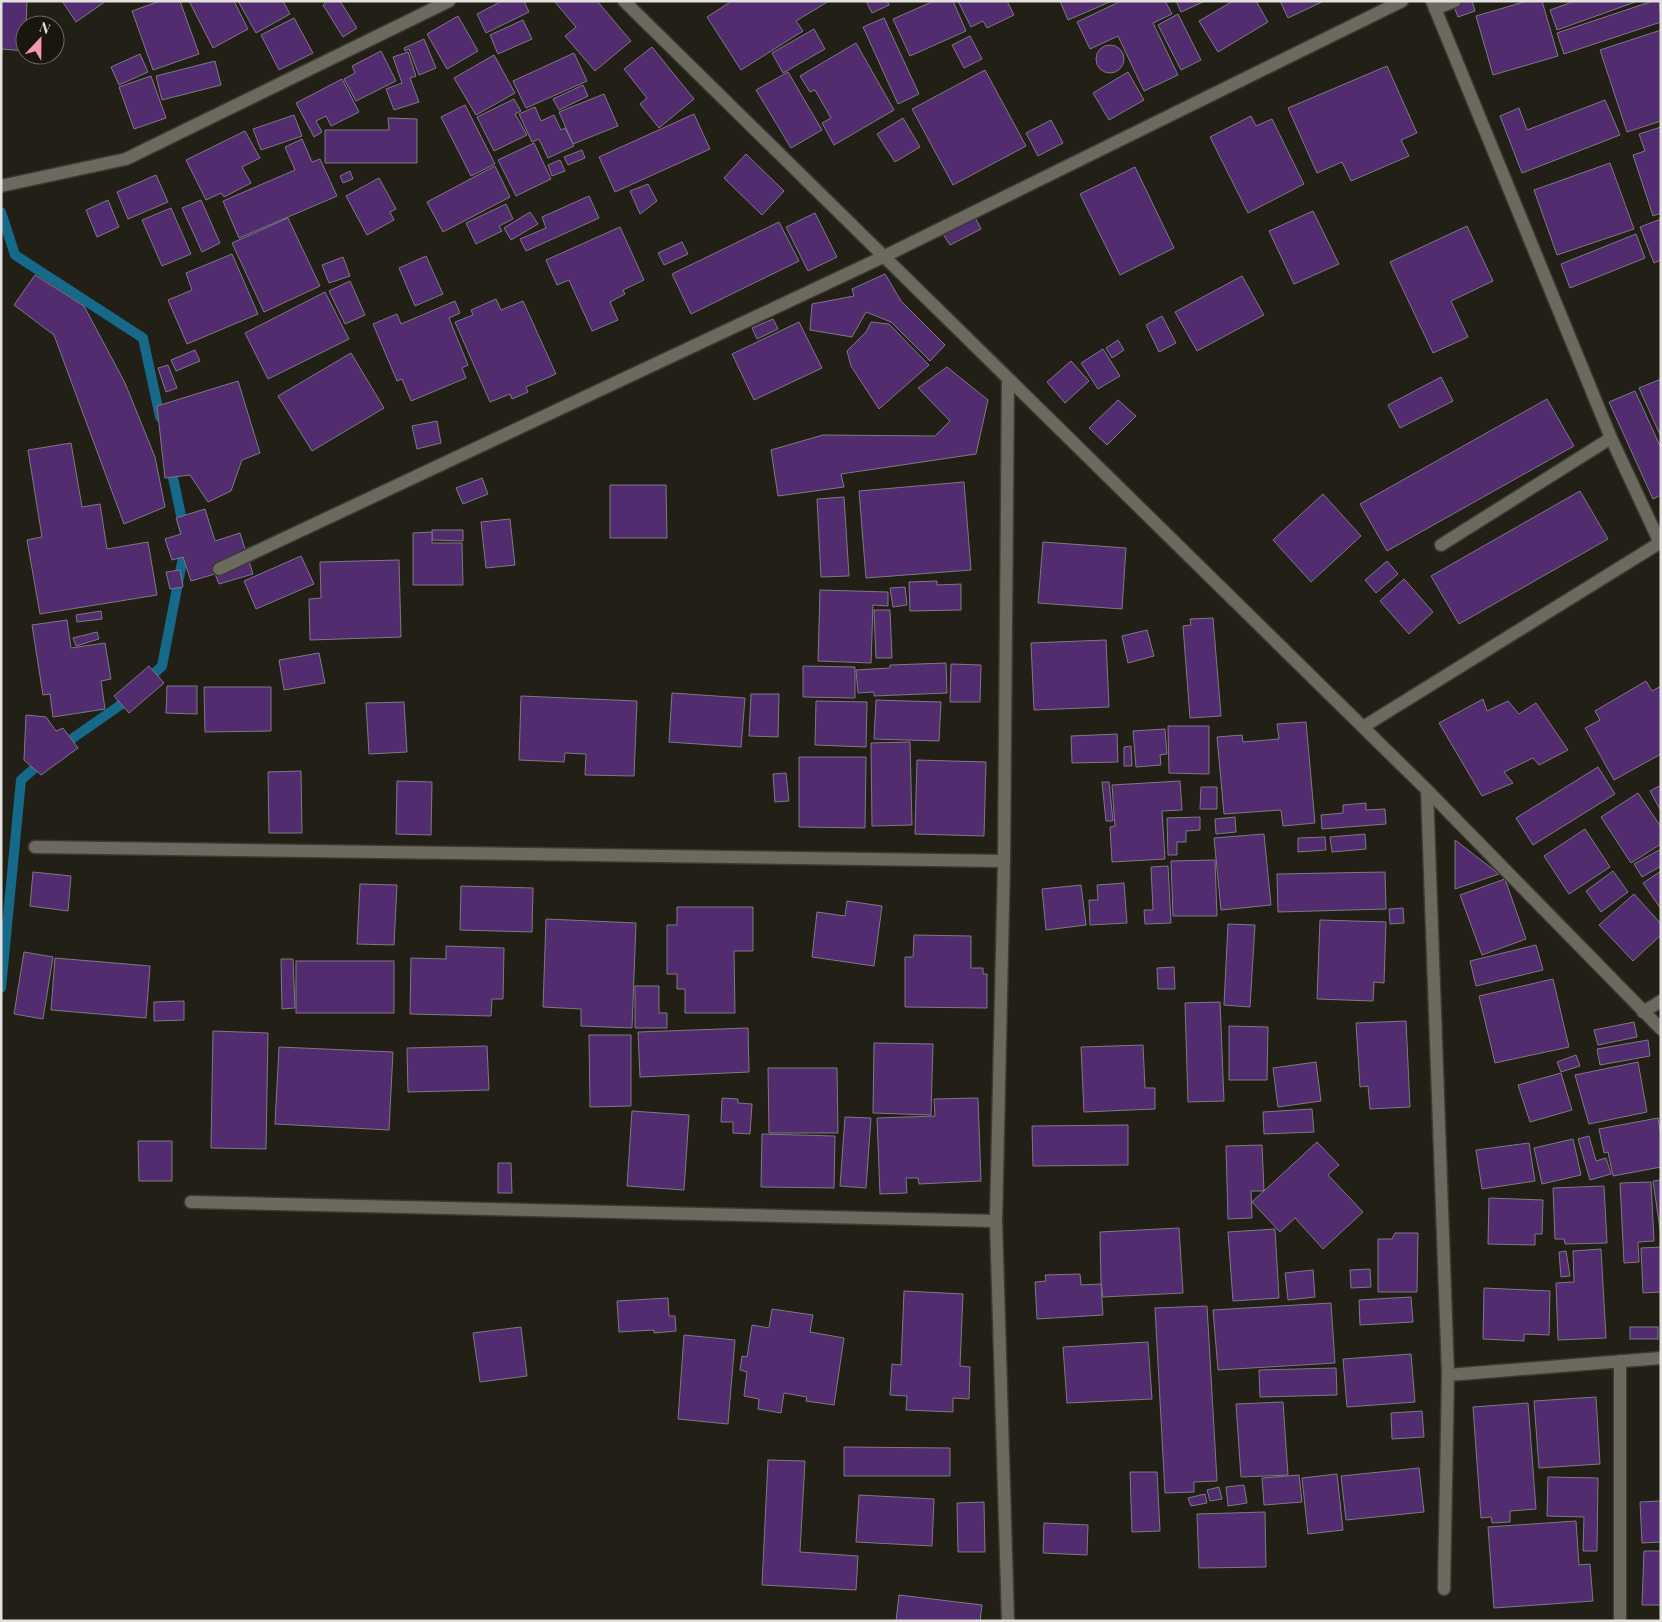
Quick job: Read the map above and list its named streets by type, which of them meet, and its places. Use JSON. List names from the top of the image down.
{
  "north": "top"
}
